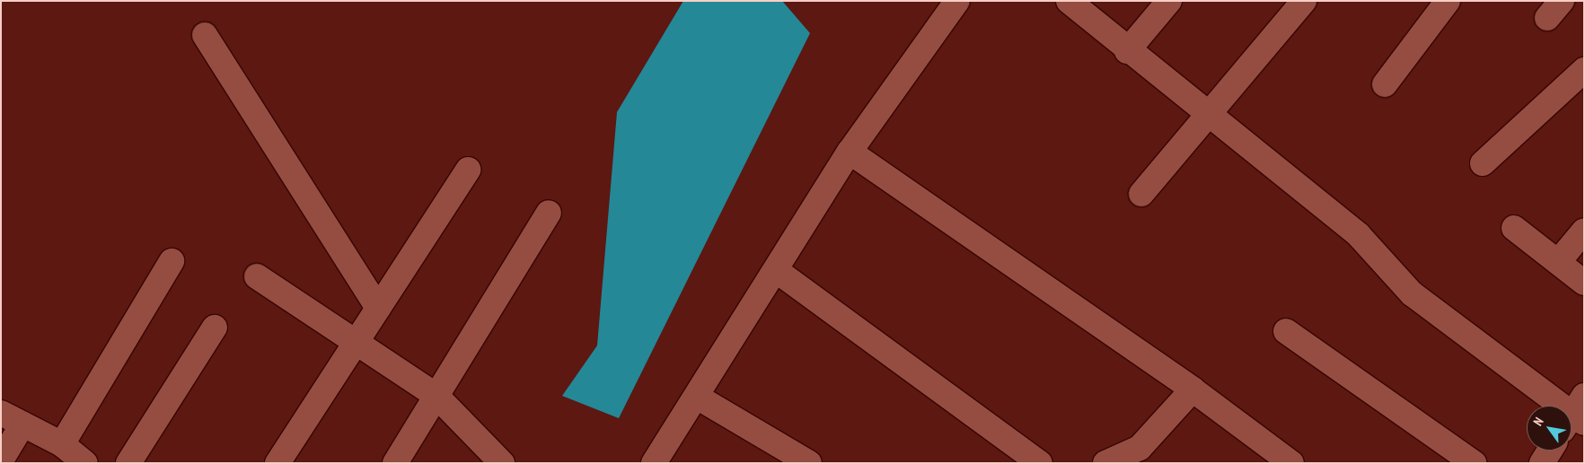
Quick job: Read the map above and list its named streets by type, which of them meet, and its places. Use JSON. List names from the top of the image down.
{
  "north": "top left"
}
